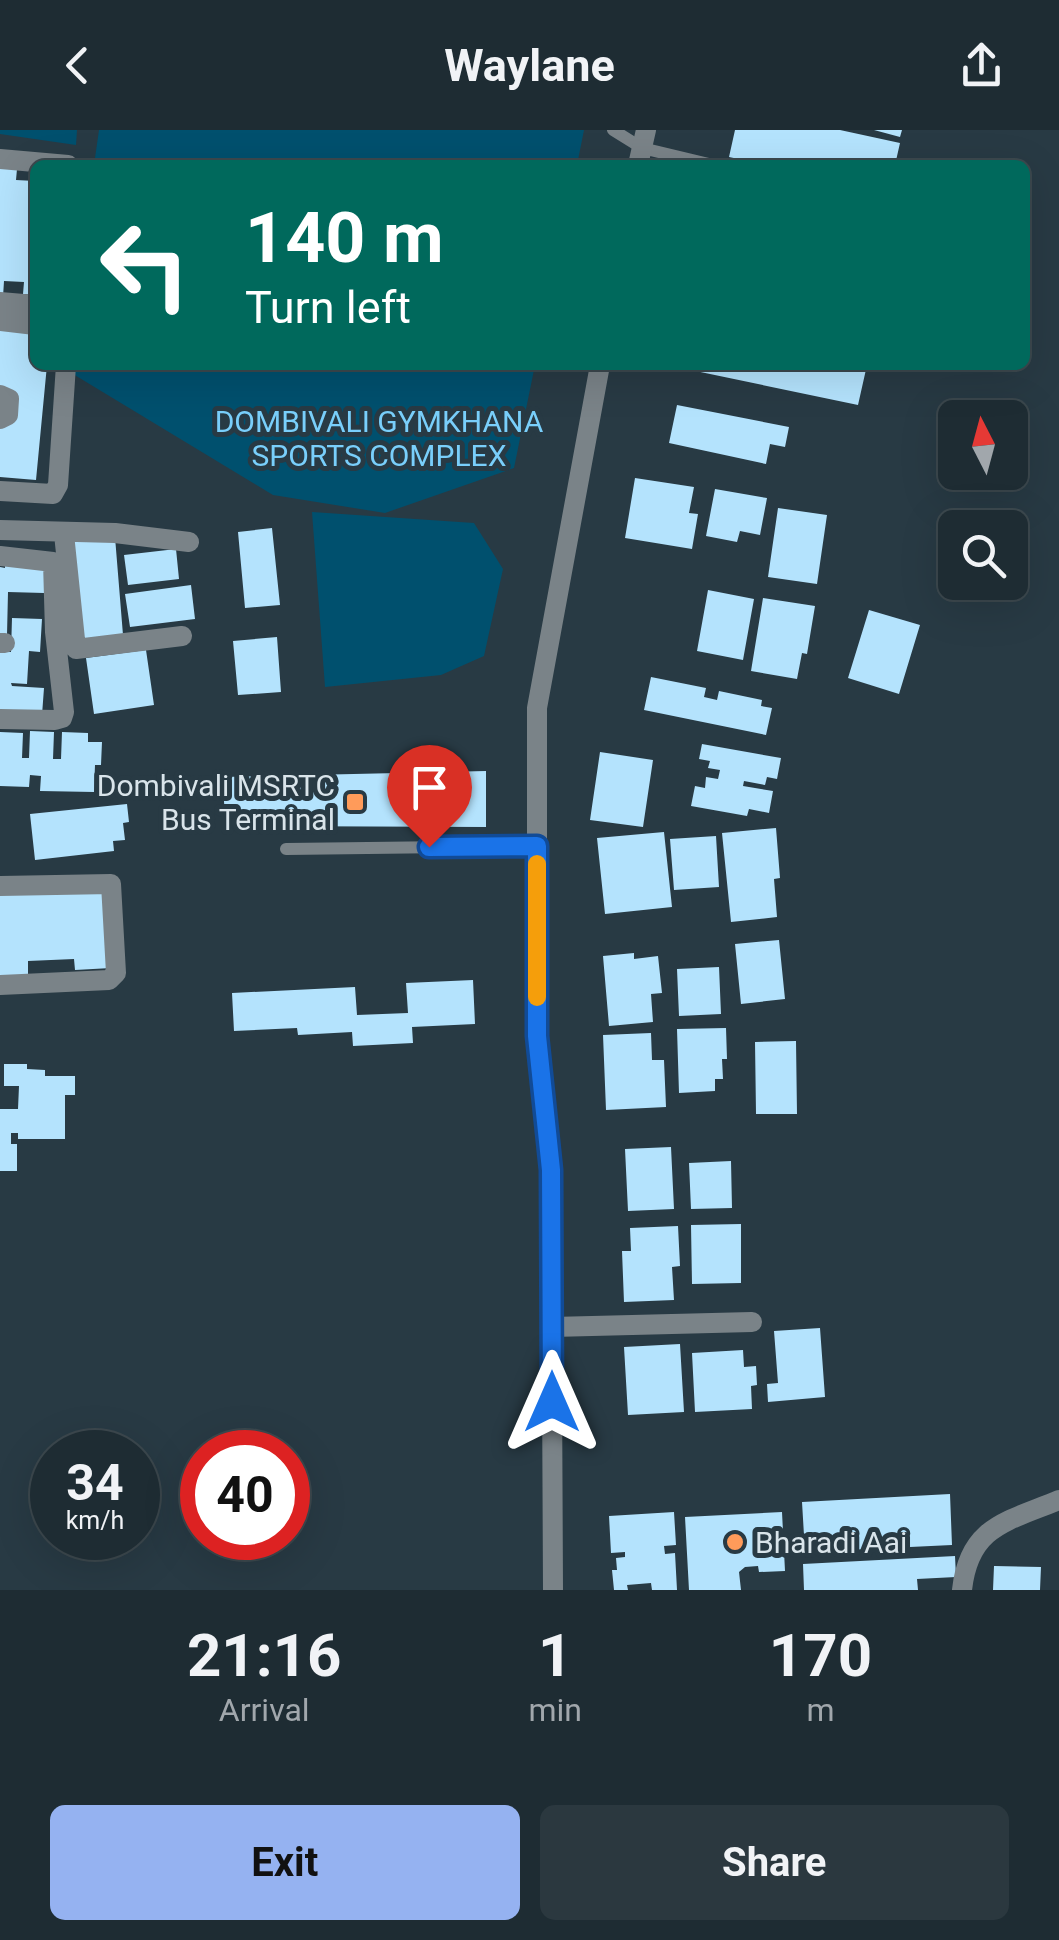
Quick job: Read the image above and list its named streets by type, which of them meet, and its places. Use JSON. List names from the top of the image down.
{
  "parks": ["DOMBIVALI GYMKHANA SPORTS COMPLEX"],
  "places": {
    "transit": ["Dombivali MSRTC Bus Terminal"],
    "other": ["Bharadi Aai"]
  },
  "north": "top",
  "page": {
    "header": "Waylane",
    "turn": ["140 m", "Turn left"],
    "speed": "34 km/h",
    "limit": "40",
    "eta": [
      "21:16",
      "Arrival",
      "1",
      "min",
      "170",
      "m"
    ],
    "buttons": ["Exit", "Share"]
  }
}
